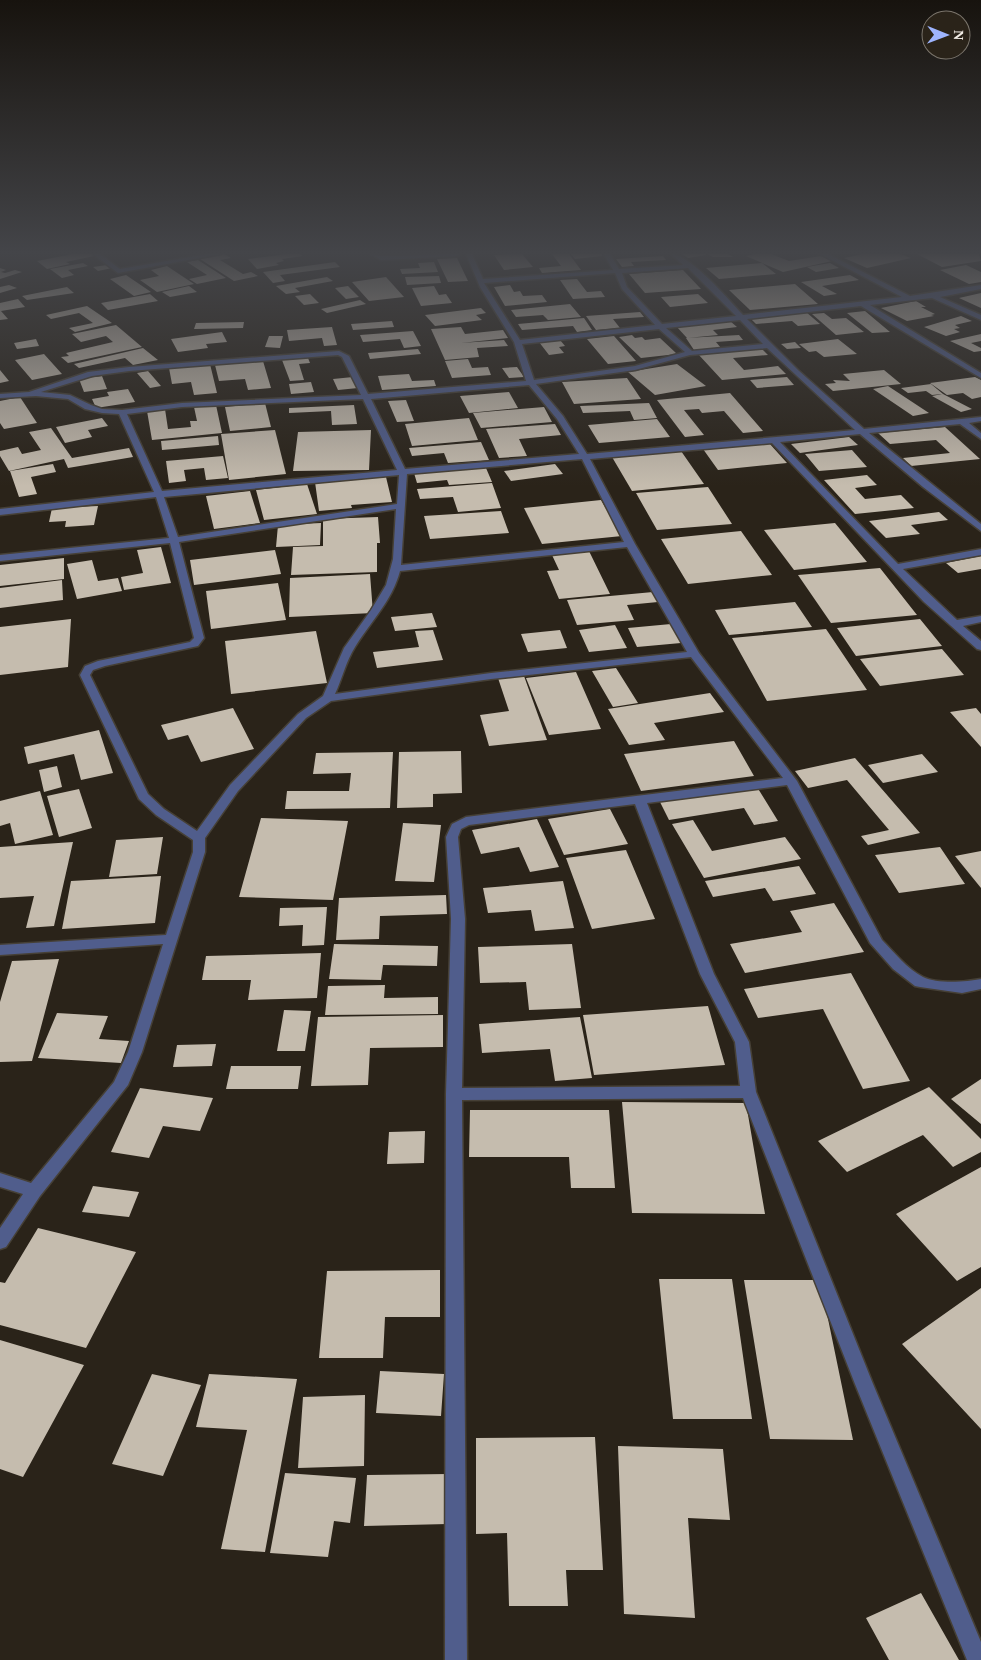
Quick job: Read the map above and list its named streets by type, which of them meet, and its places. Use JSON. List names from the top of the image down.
{
  "north": "right"
}
